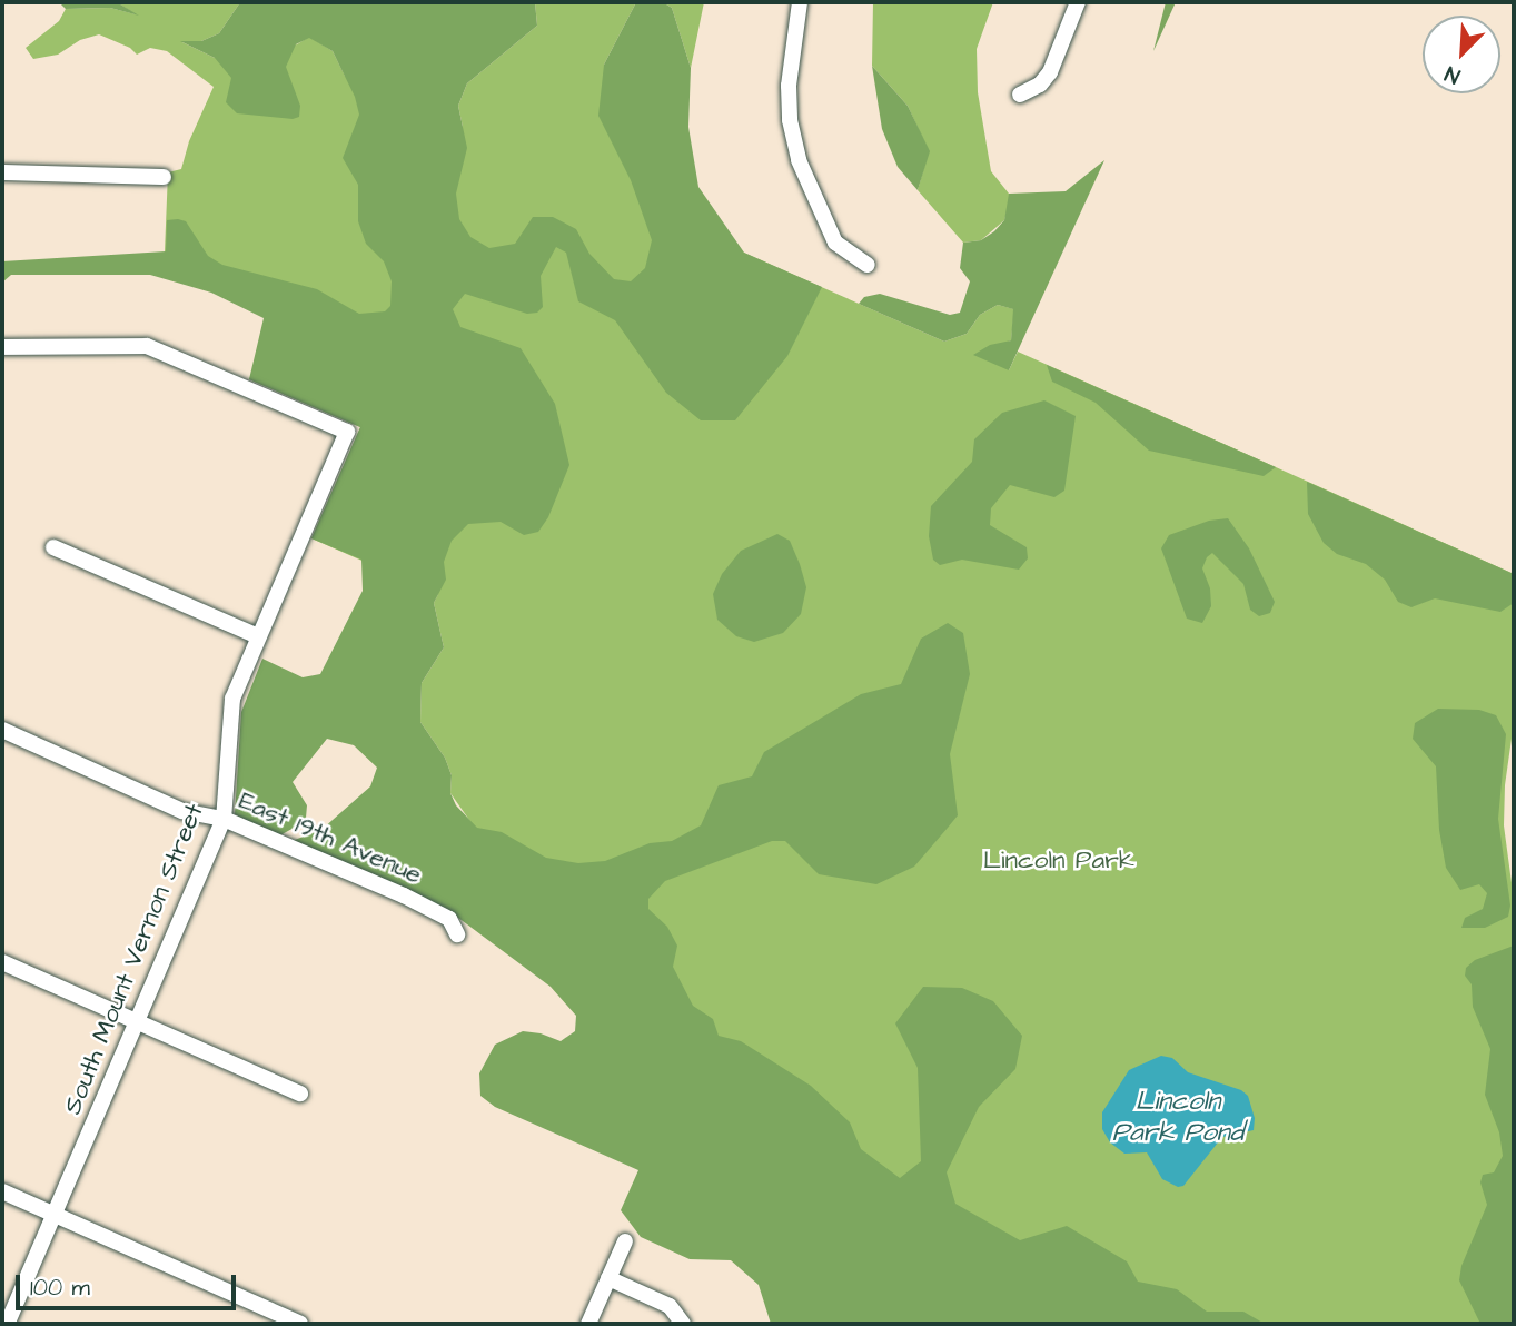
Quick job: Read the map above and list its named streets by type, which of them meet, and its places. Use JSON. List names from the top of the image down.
{
  "streets": {
    "street": ["East 19th Avenue", "South Mount Vernon Street"]
  },
  "crossings": [
    ["East 19th Avenue", "South Mount Vernon Street"]
  ],
  "water": ["Lincoln Park Pond"],
  "parks": ["Lincoln Park"],
  "scale_bar": "100 m",
  "north": "bottom left"
}
